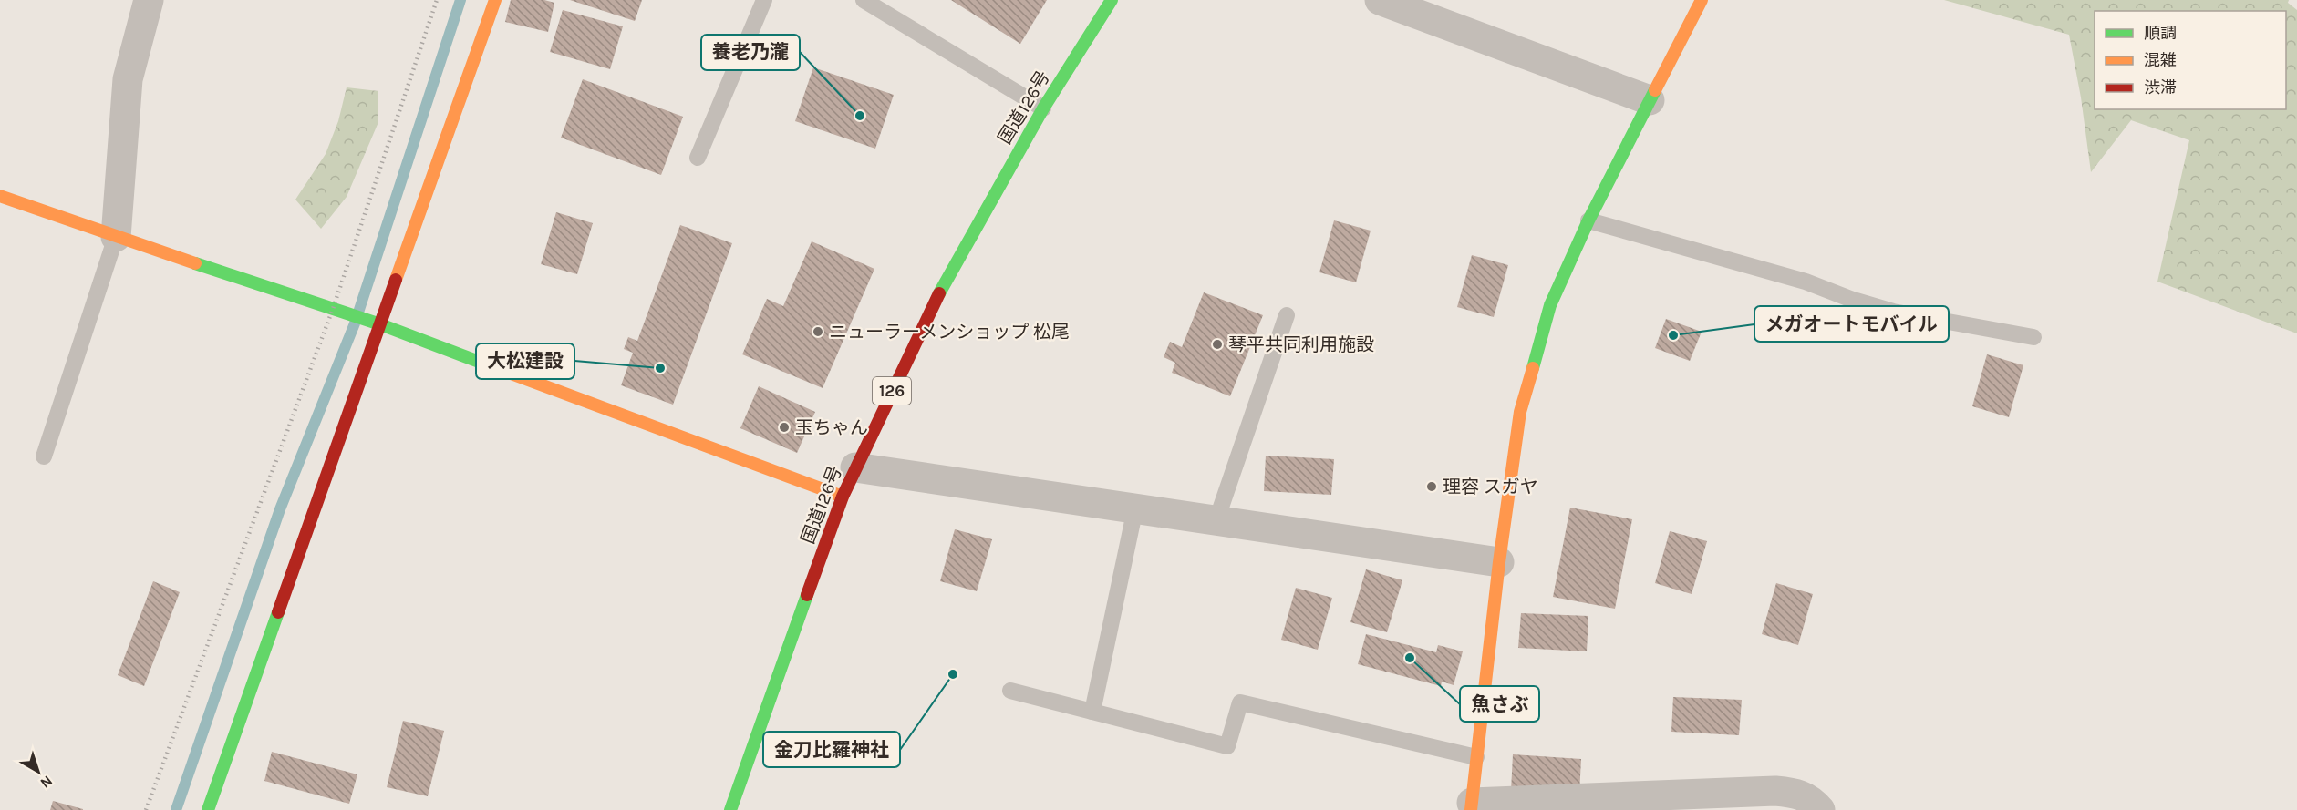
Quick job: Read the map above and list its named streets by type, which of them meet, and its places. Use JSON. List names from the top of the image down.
{
  "streets": {
    "main road": ["国道126号", "126"]
  },
  "places": [
    "養老乃瀧",
    "ニューラーメンショップ 松尾",
    "メガオートモバイル",
    "琴平共同利用施設",
    "大松建設",
    "玉ちゃん",
    "理容 スガヤ",
    "魚さぶ",
    "金刀比羅神社"
  ],
  "legend": ["順調", "混雑", "渋滞"],
  "north": "bottom right"
}
